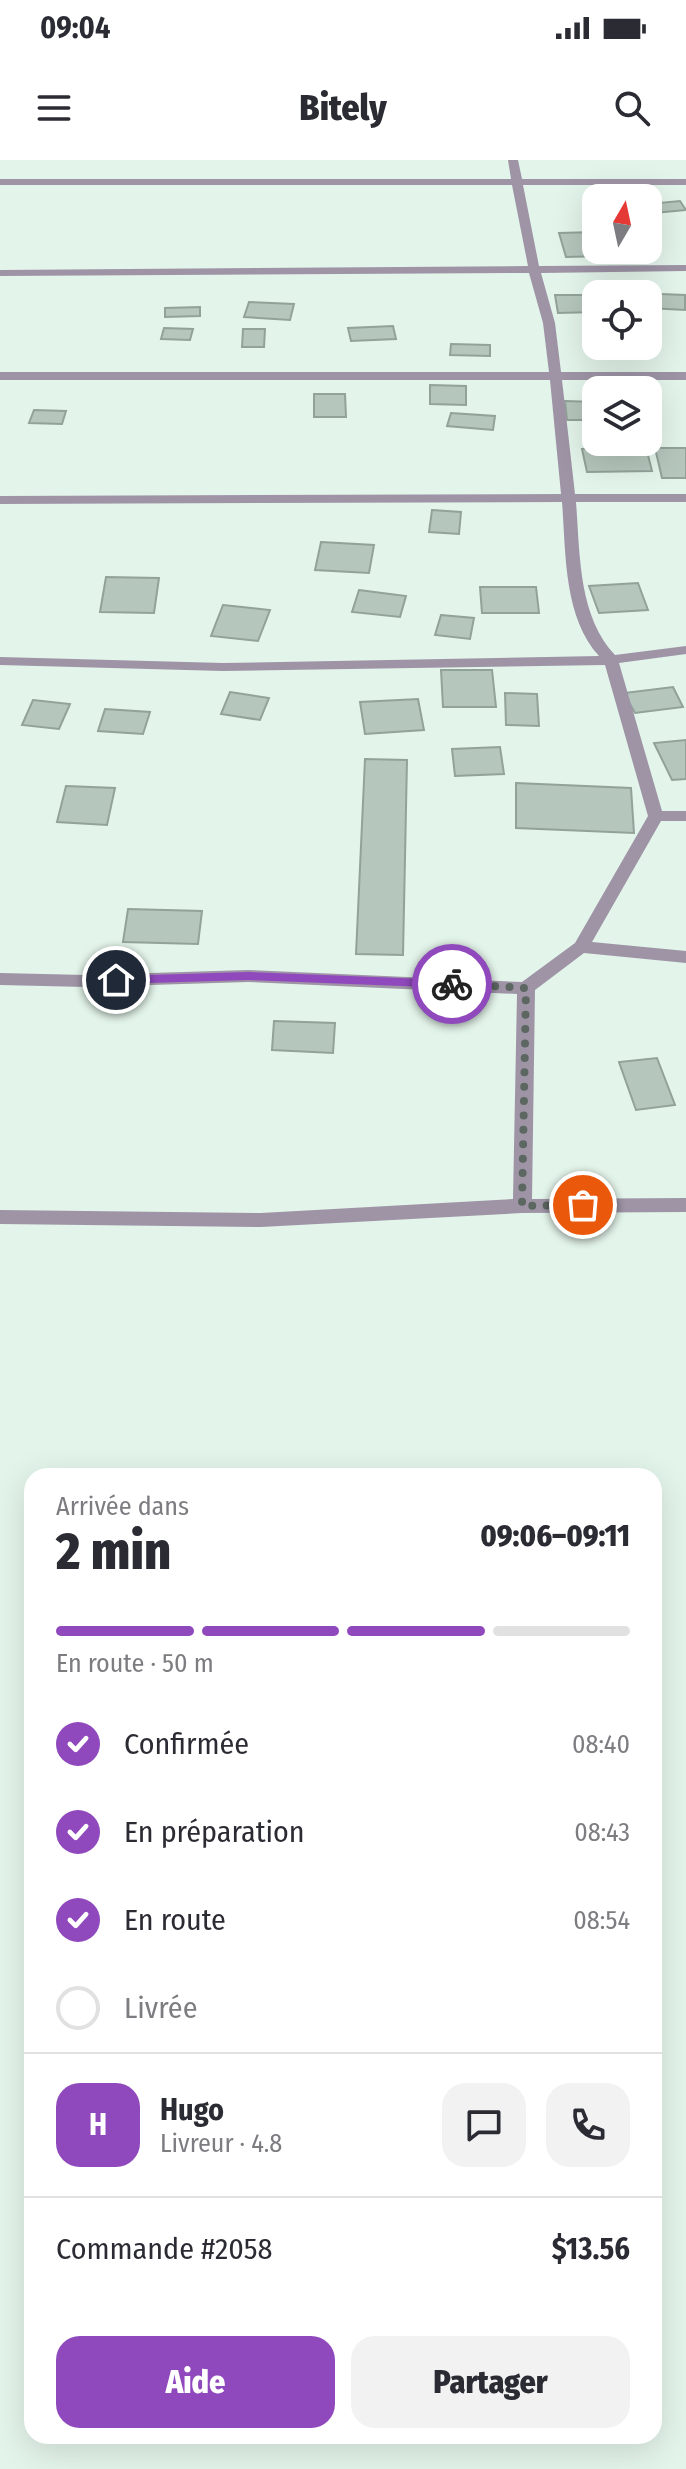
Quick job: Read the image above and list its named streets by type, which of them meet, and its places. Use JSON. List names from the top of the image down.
{
  "north": "top",
  "page": {
    "status": "09:04",
    "header": "Bitely",
    "heading": ["2 min", "Arrivée dans", "09:06–09:11"],
    "panel": [
      "Hugo",
      "Livreur · 4.8",
      "Commande #2058",
      "$13.56"
    ],
    "bar": "En route · 50 m",
    "list": [
      ["Confirmée", "08:40"],
      ["En préparation", "08:43"],
      ["En route", "08:54"],
      "Livrée"
    ],
    "round": "H",
    "buttons": ["Aide", "Partager"]
  }
}
